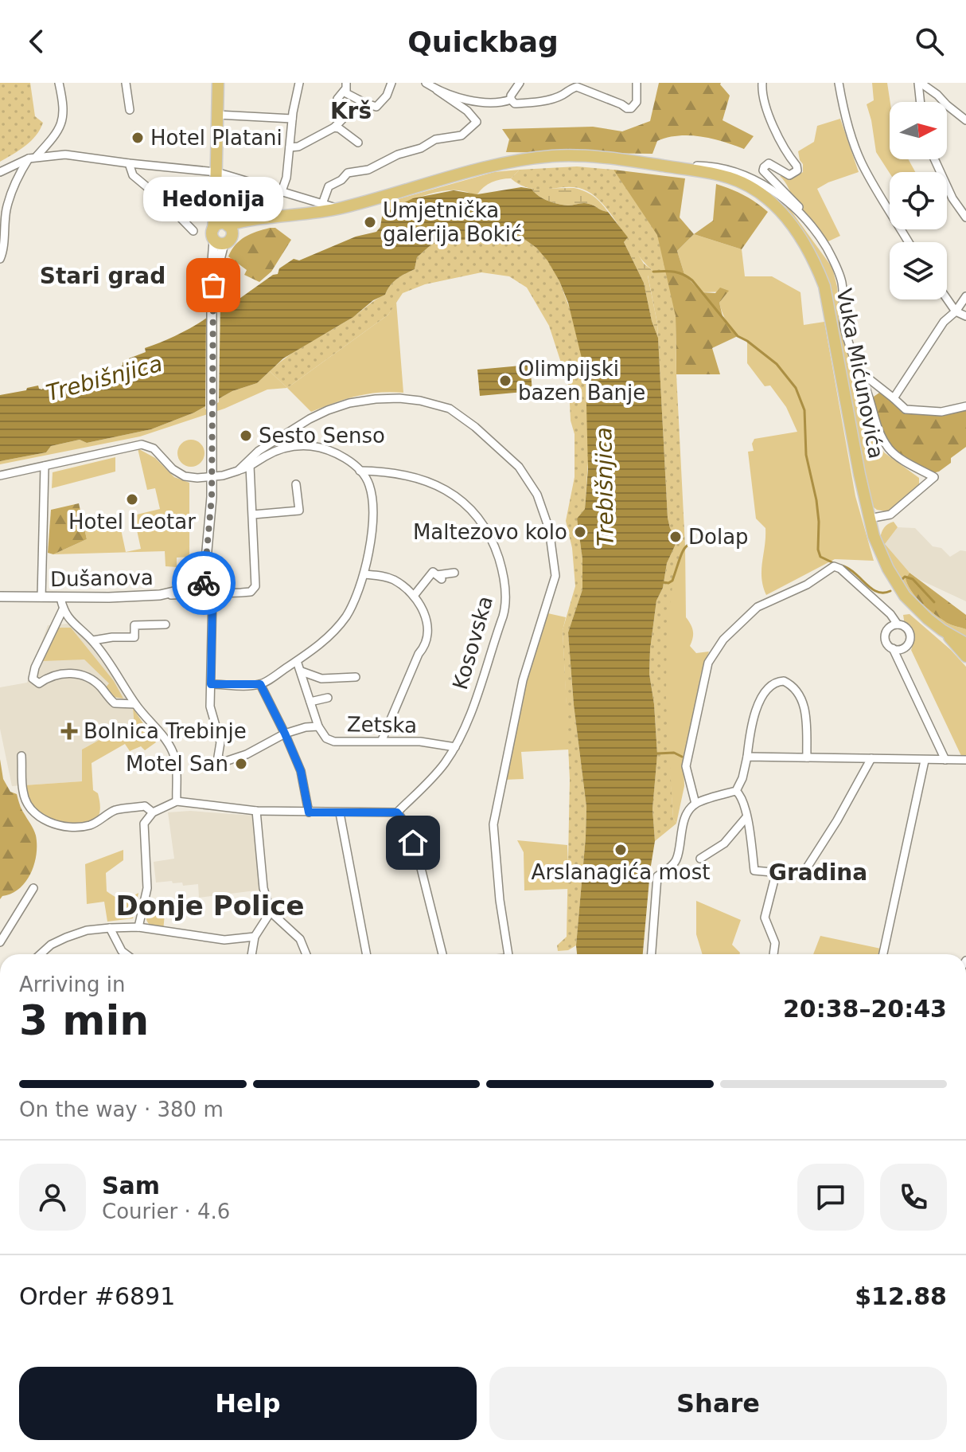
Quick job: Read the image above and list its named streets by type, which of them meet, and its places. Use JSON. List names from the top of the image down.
{
  "streets": {
    "main road": ["Vuka Mićunovića"],
    "street": ["Dušanova", "Kosovska", "Zetska"]
  },
  "crossings": [
    ["Kosovska", "Zetska"]
  ],
  "districts": [
    "Krš",
    "Stari grad",
    "Gradina",
    "Donje Police"
  ],
  "water": ["Trebišnjica"],
  "places": {
    "other": [
      "Hotel Platani",
      "Umjetnička galerija Bokić",
      "Hedonija",
      "Olimpijski bazen Banje",
      "Sesto Senso",
      "Hotel Leotar",
      "Maltezovo kolo",
      "Dolap",
      "Motel San",
      "Arslanagića most"
    ],
    "health": ["Bolnica Trebinje"]
  },
  "north": "right",
  "page": {
    "header": "Quickbag",
    "bubble": "Hedonija",
    "heading": ["3 min", "Arriving in", "20:38–20:43"],
    "panel": [
      "Sam",
      "Courier · 4.6",
      "Order #6891",
      "$12.88"
    ],
    "bar": "On the way · 380 m",
    "buttons": ["Help", "Share"]
  }
}
